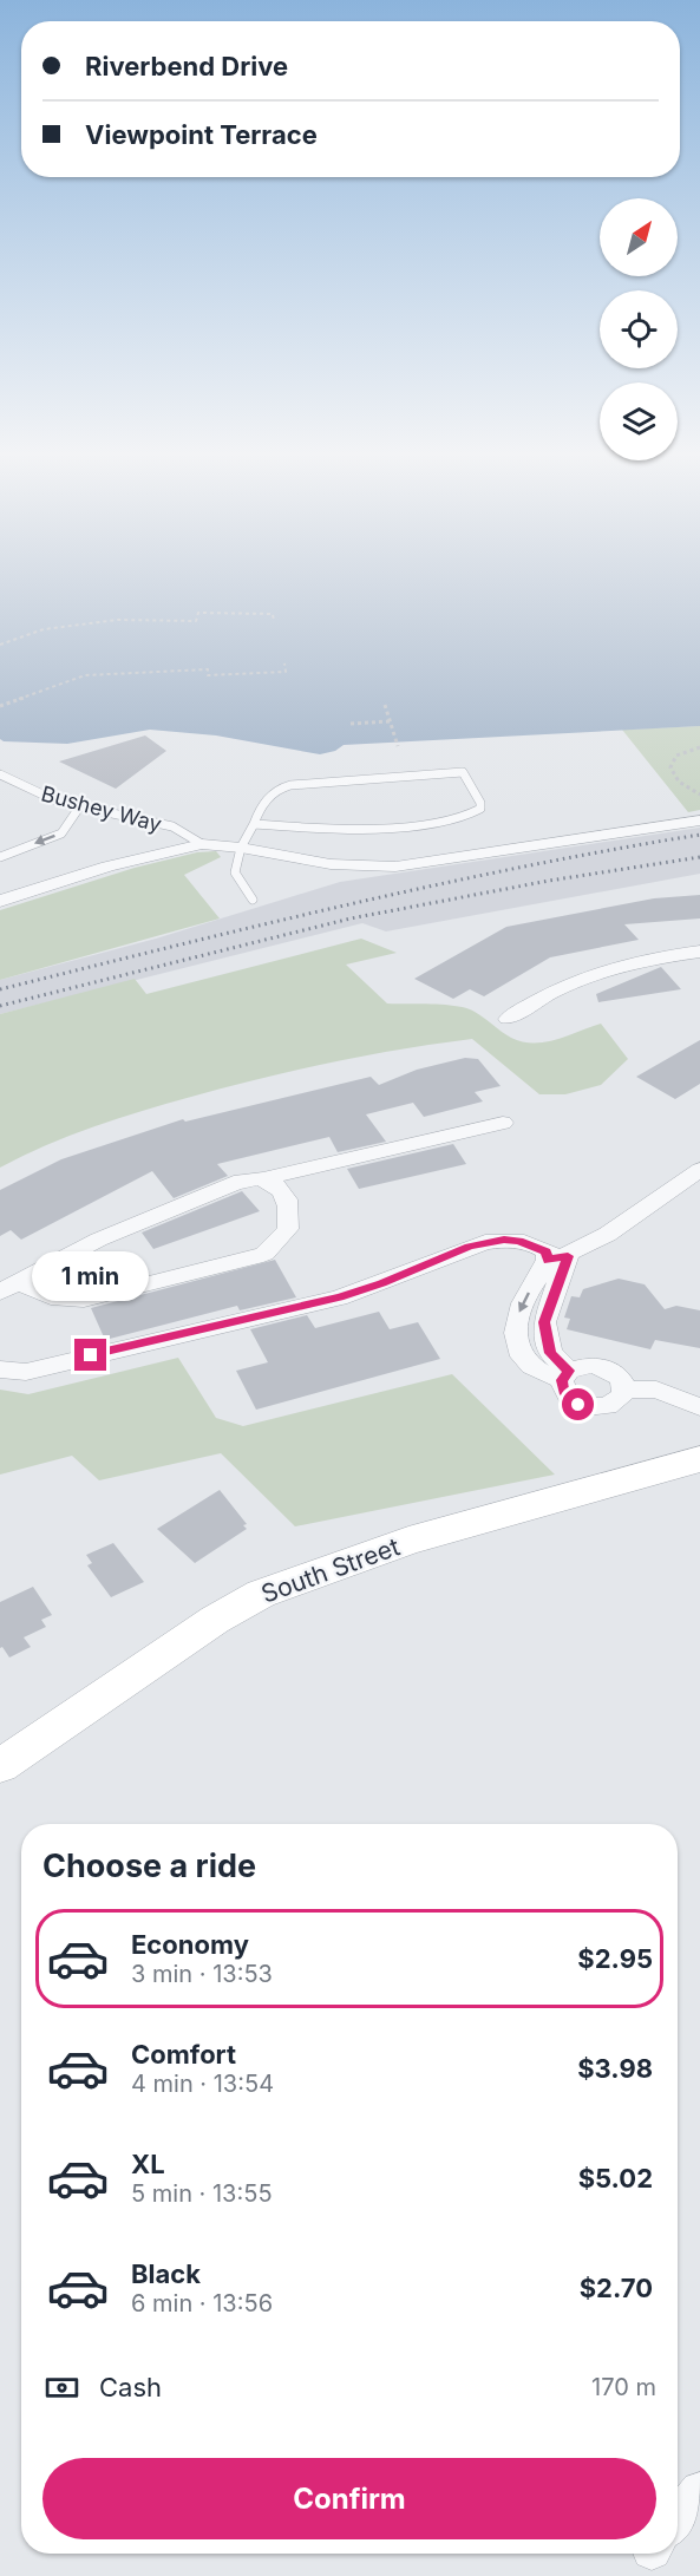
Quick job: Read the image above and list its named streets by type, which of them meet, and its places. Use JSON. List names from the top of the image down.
{
  "streets": {
    "street": ["South Street"],
    "lane": ["Bushey Way"]
  },
  "north": "top right",
  "page": {
    "banner": ["Riverbend Drive", "Viewpoint Terrace"],
    "bubble": "1 min",
    "heading": "Choose a ride",
    "list": [
      {
        "name": "Economy",
        "note": "3 min · 13:53",
        "value": "$2.95"
      },
      {
        "name": "Comfort",
        "note": "4 min · 13:54",
        "value": "$3.98"
      },
      {
        "name": "XL",
        "note": "5 min · 13:55",
        "value": "$5.02"
      },
      {
        "name": "Black",
        "note": "6 min · 13:56",
        "value": "$2.70"
      }
    ],
    "pay": ["Cash", "170 m"],
    "buttons": "Confirm"
  }
}
